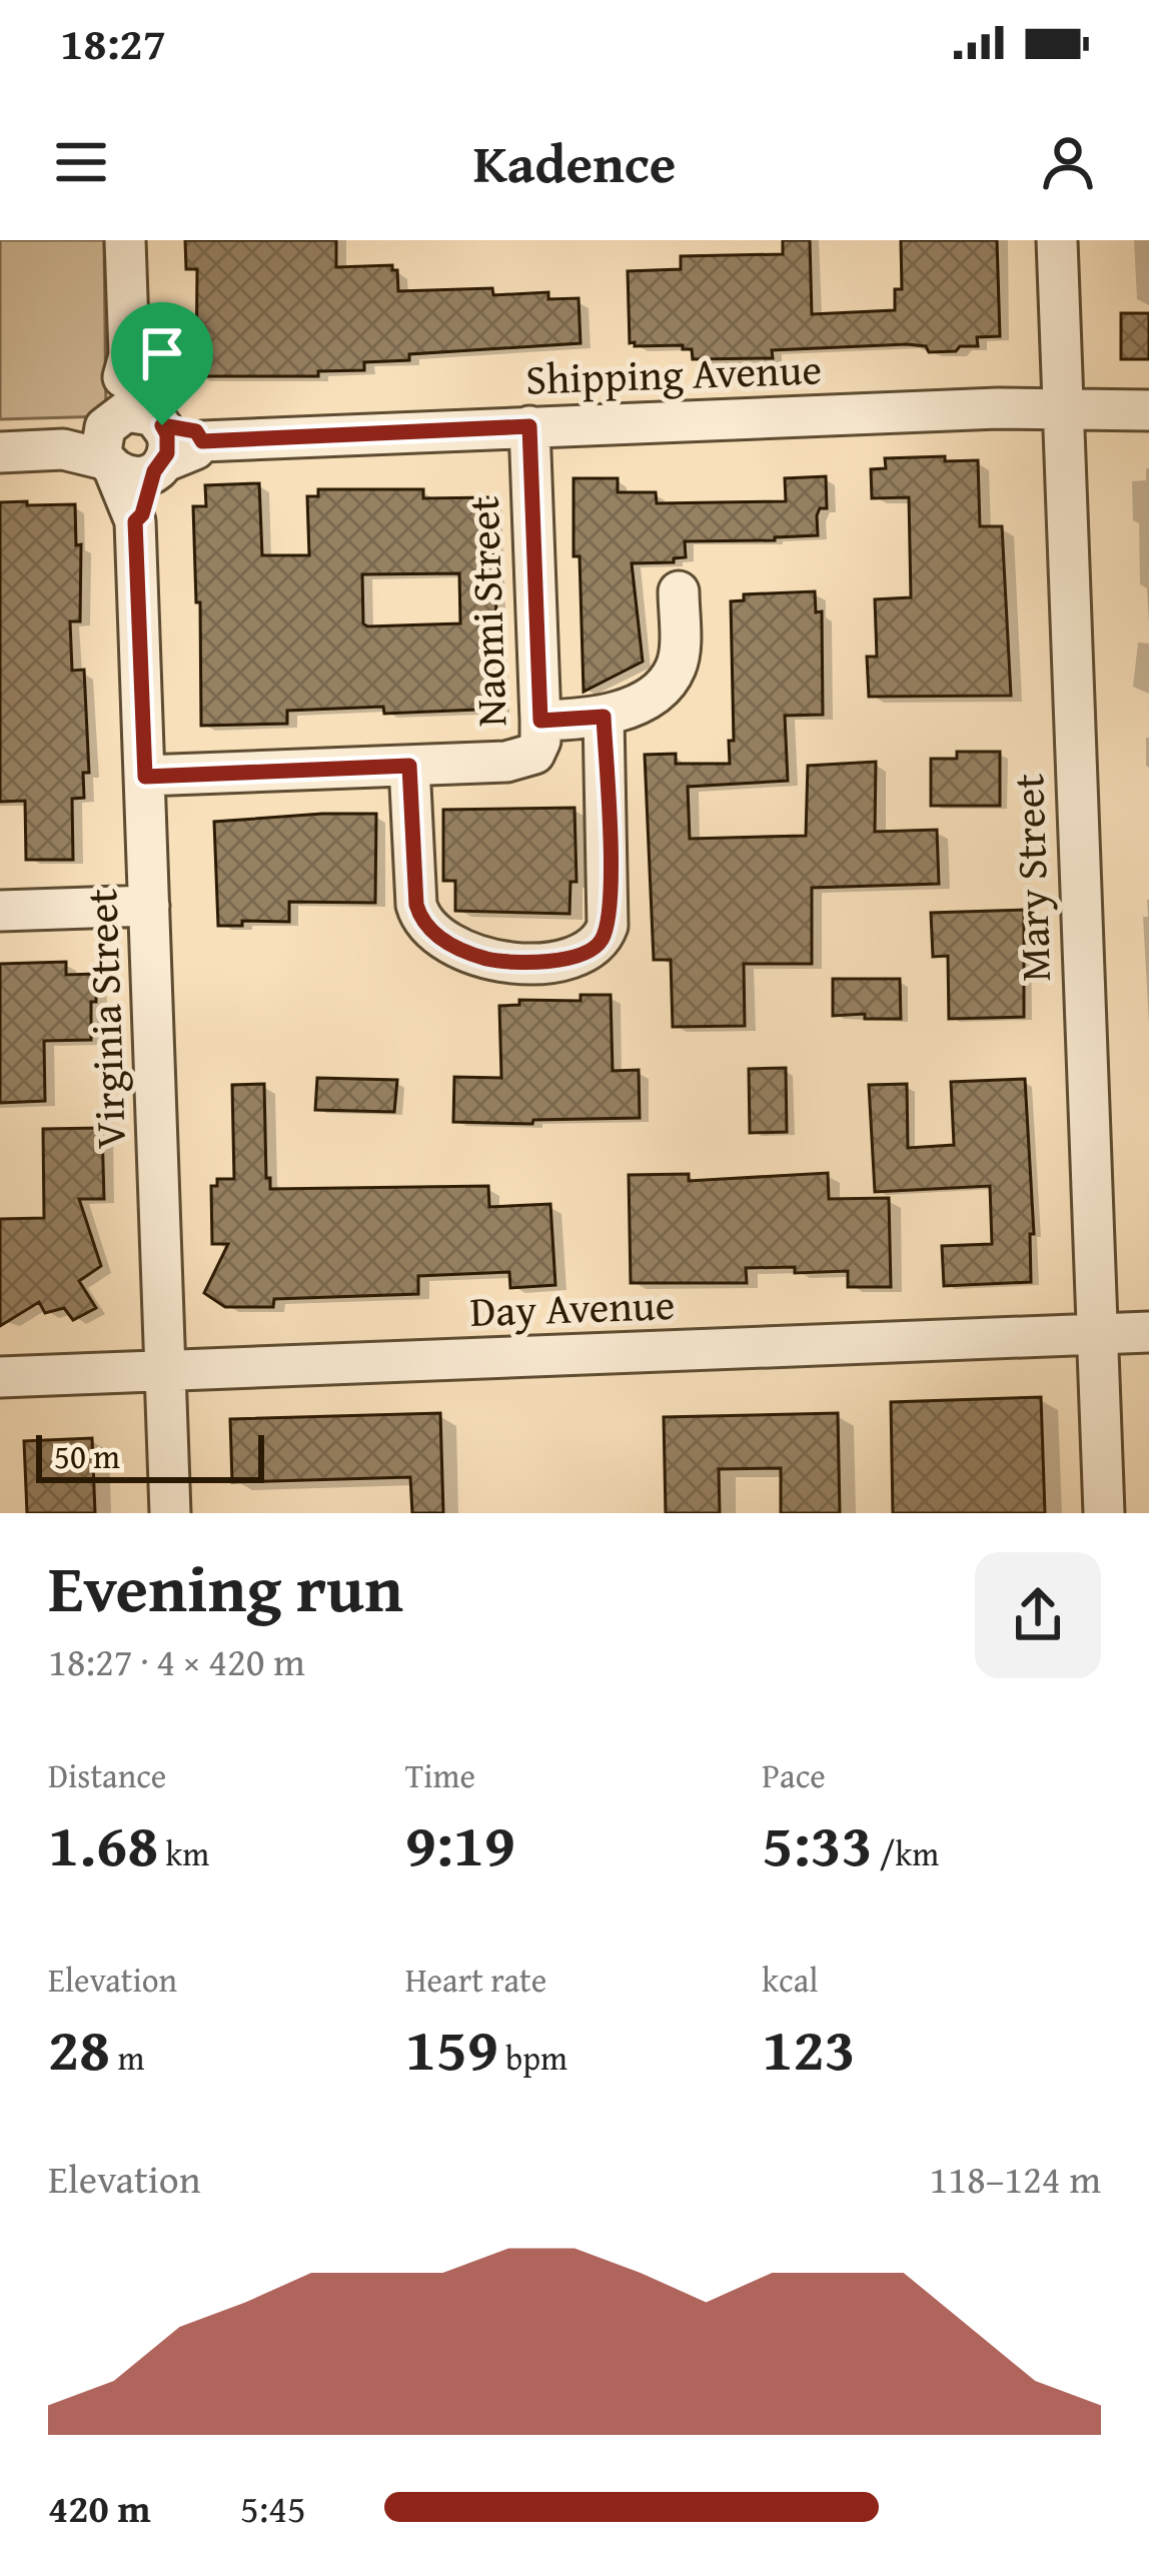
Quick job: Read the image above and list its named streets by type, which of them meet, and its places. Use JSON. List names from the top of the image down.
{
  "streets": {
    "street": [
      "Shipping Avenue",
      "Naomi Street",
      "Mary Street",
      "Virginia Street",
      "Day Avenue"
    ]
  },
  "crossings": [
    ["Shipping Avenue", "Naomi Street"],
    ["Shipping Avenue", "Mary Street"],
    ["Shipping Avenue", "Virginia Street"],
    ["Mary Street", "Day Avenue"],
    ["Virginia Street", "Day Avenue"]
  ],
  "scale_bar": "50 m",
  "page": {
    "status": "18:27",
    "header": "Kadence",
    "scale": "50 m",
    "heading": ["Evening run", "18:27 · 4 × 420 m"],
    "stats": [
      ["Distance", "1.68 km"],
      ["Time", "9:19"],
      ["Pace", "5:33 /km"],
      ["Elevation", "28 m"],
      ["Heart rate", "159 bpm"],
      ["kcal", "123"]
    ],
    "chart": ["Elevation", "118–124 m"],
    "list": [
      {
        "name": "420 m",
        "note": "5:45"
      }
    ]
  }
}
